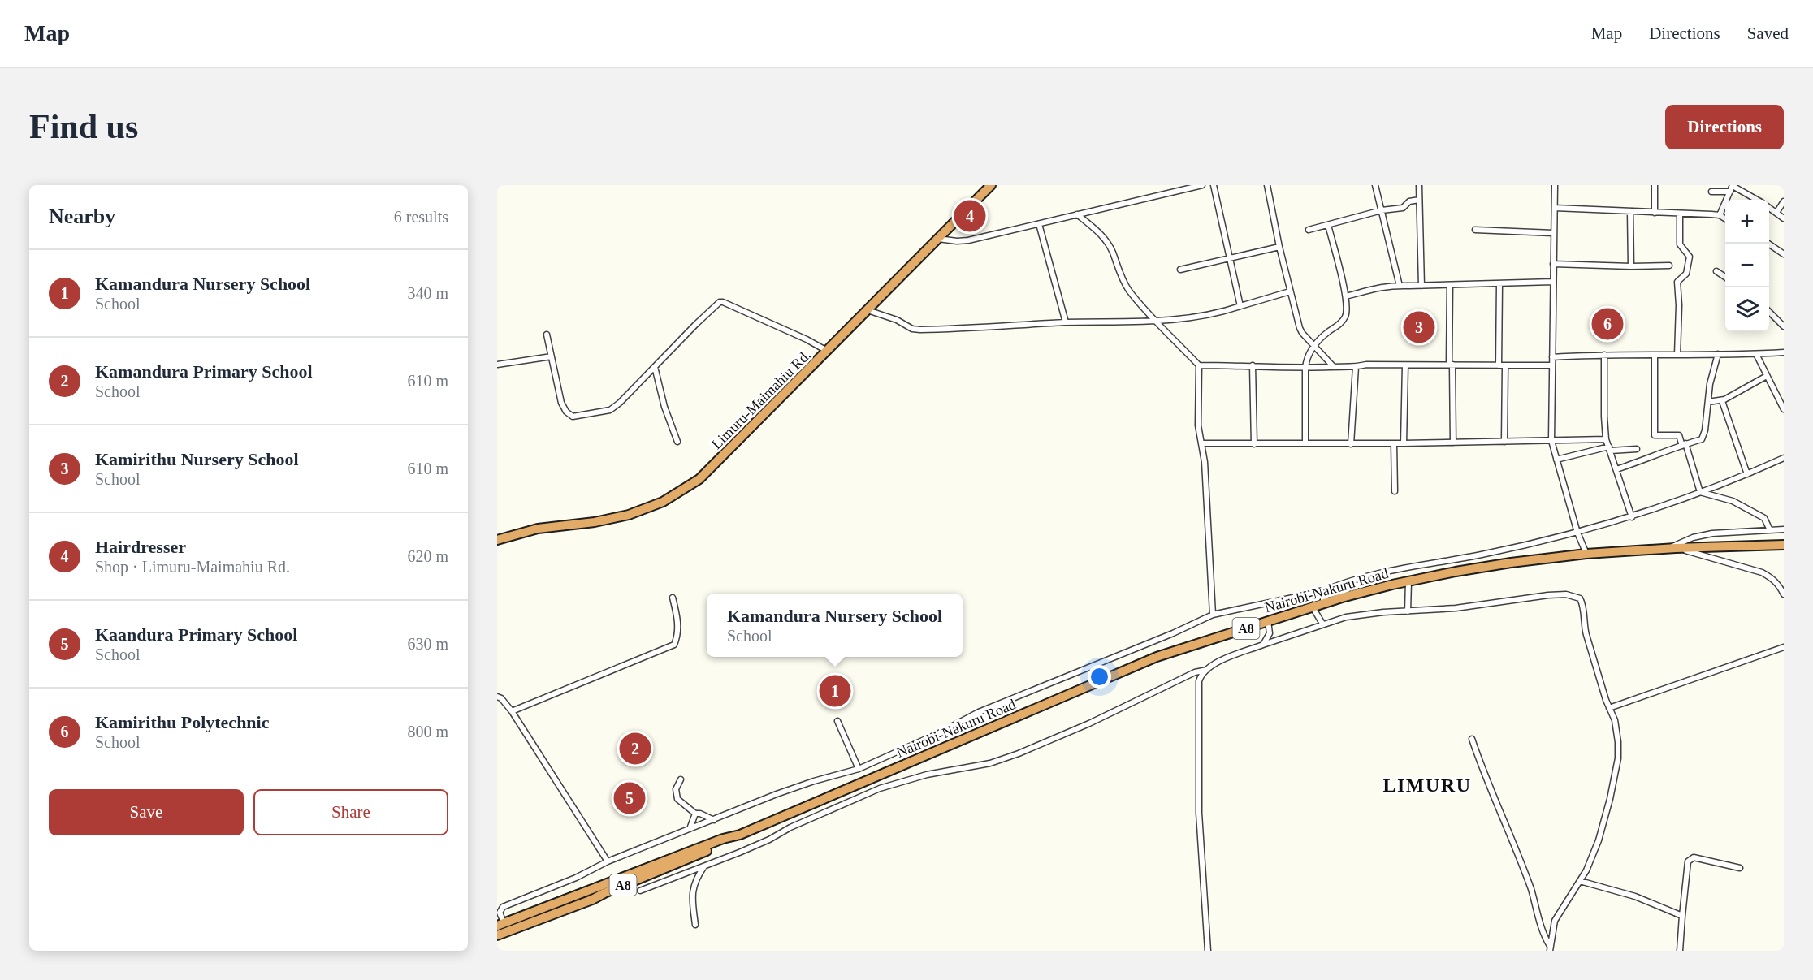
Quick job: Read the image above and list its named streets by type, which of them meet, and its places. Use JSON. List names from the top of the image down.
{
  "streets": {
    "highway": ["Limuru-Maimahiu Rd.", "Nairobi-Nakuru Road", "A8"]
  },
  "districts": ["LIMURU"],
  "page": {
    "header": "Map",
    "nav": ["Map", "Directions", "Saved"],
    "buttons": [
      "Directions",
      ["Save", "Share"]
    ],
    "title": "Find us",
    "heading": ["Nearby", "6 results"],
    "pins": [
      "4",
      "6",
      "3",
      "1",
      "2",
      "5"
    ],
    "map_buttons": ["+", "−"],
    "list": [
      {
        "mark": "1",
        "name": "Kamandura Nursery School",
        "note": "School",
        "value": "340 m"
      },
      {
        "mark": "2",
        "name": "Kamandura Primary School",
        "note": "School",
        "value": "610 m"
      },
      {
        "mark": "3",
        "name": "Kamirithu Nursery School",
        "note": "School",
        "value": "610 m"
      },
      {
        "mark": "4",
        "name": "Hairdresser",
        "note": "Shop · Limuru-Maimahiu Rd.",
        "value": "620 m"
      },
      {
        "mark": "5",
        "name": "Kaandura Primary School",
        "note": "School",
        "value": "630 m"
      },
      {
        "mark": "6",
        "name": "Kamirithu Polytechnic",
        "note": "School",
        "value": "800 m"
      }
    ],
    "popup": ["Kamandura Nursery School", "School"]
  }
}
